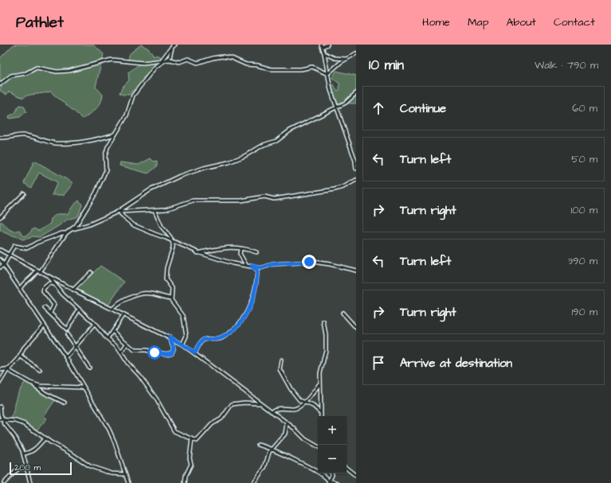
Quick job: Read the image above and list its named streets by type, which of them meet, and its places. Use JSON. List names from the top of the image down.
{
  "scale_bar": "200 m",
  "page": {
    "header": "Pathlet",
    "nav": [
      "Home",
      "Map",
      "About",
      "Contact"
    ],
    "heading": ["10 min", "Walk · 790 m"],
    "list": [
      ["Continue", "60 m"],
      ["Turn left", "50 m"],
      ["Turn right", "100 m"],
      ["Turn left", "390 m"],
      ["Turn right", "190 m"],
      "Arrive at destination"
    ],
    "map_buttons": ["+", "−"],
    "scale": "200 m"
  }
}
